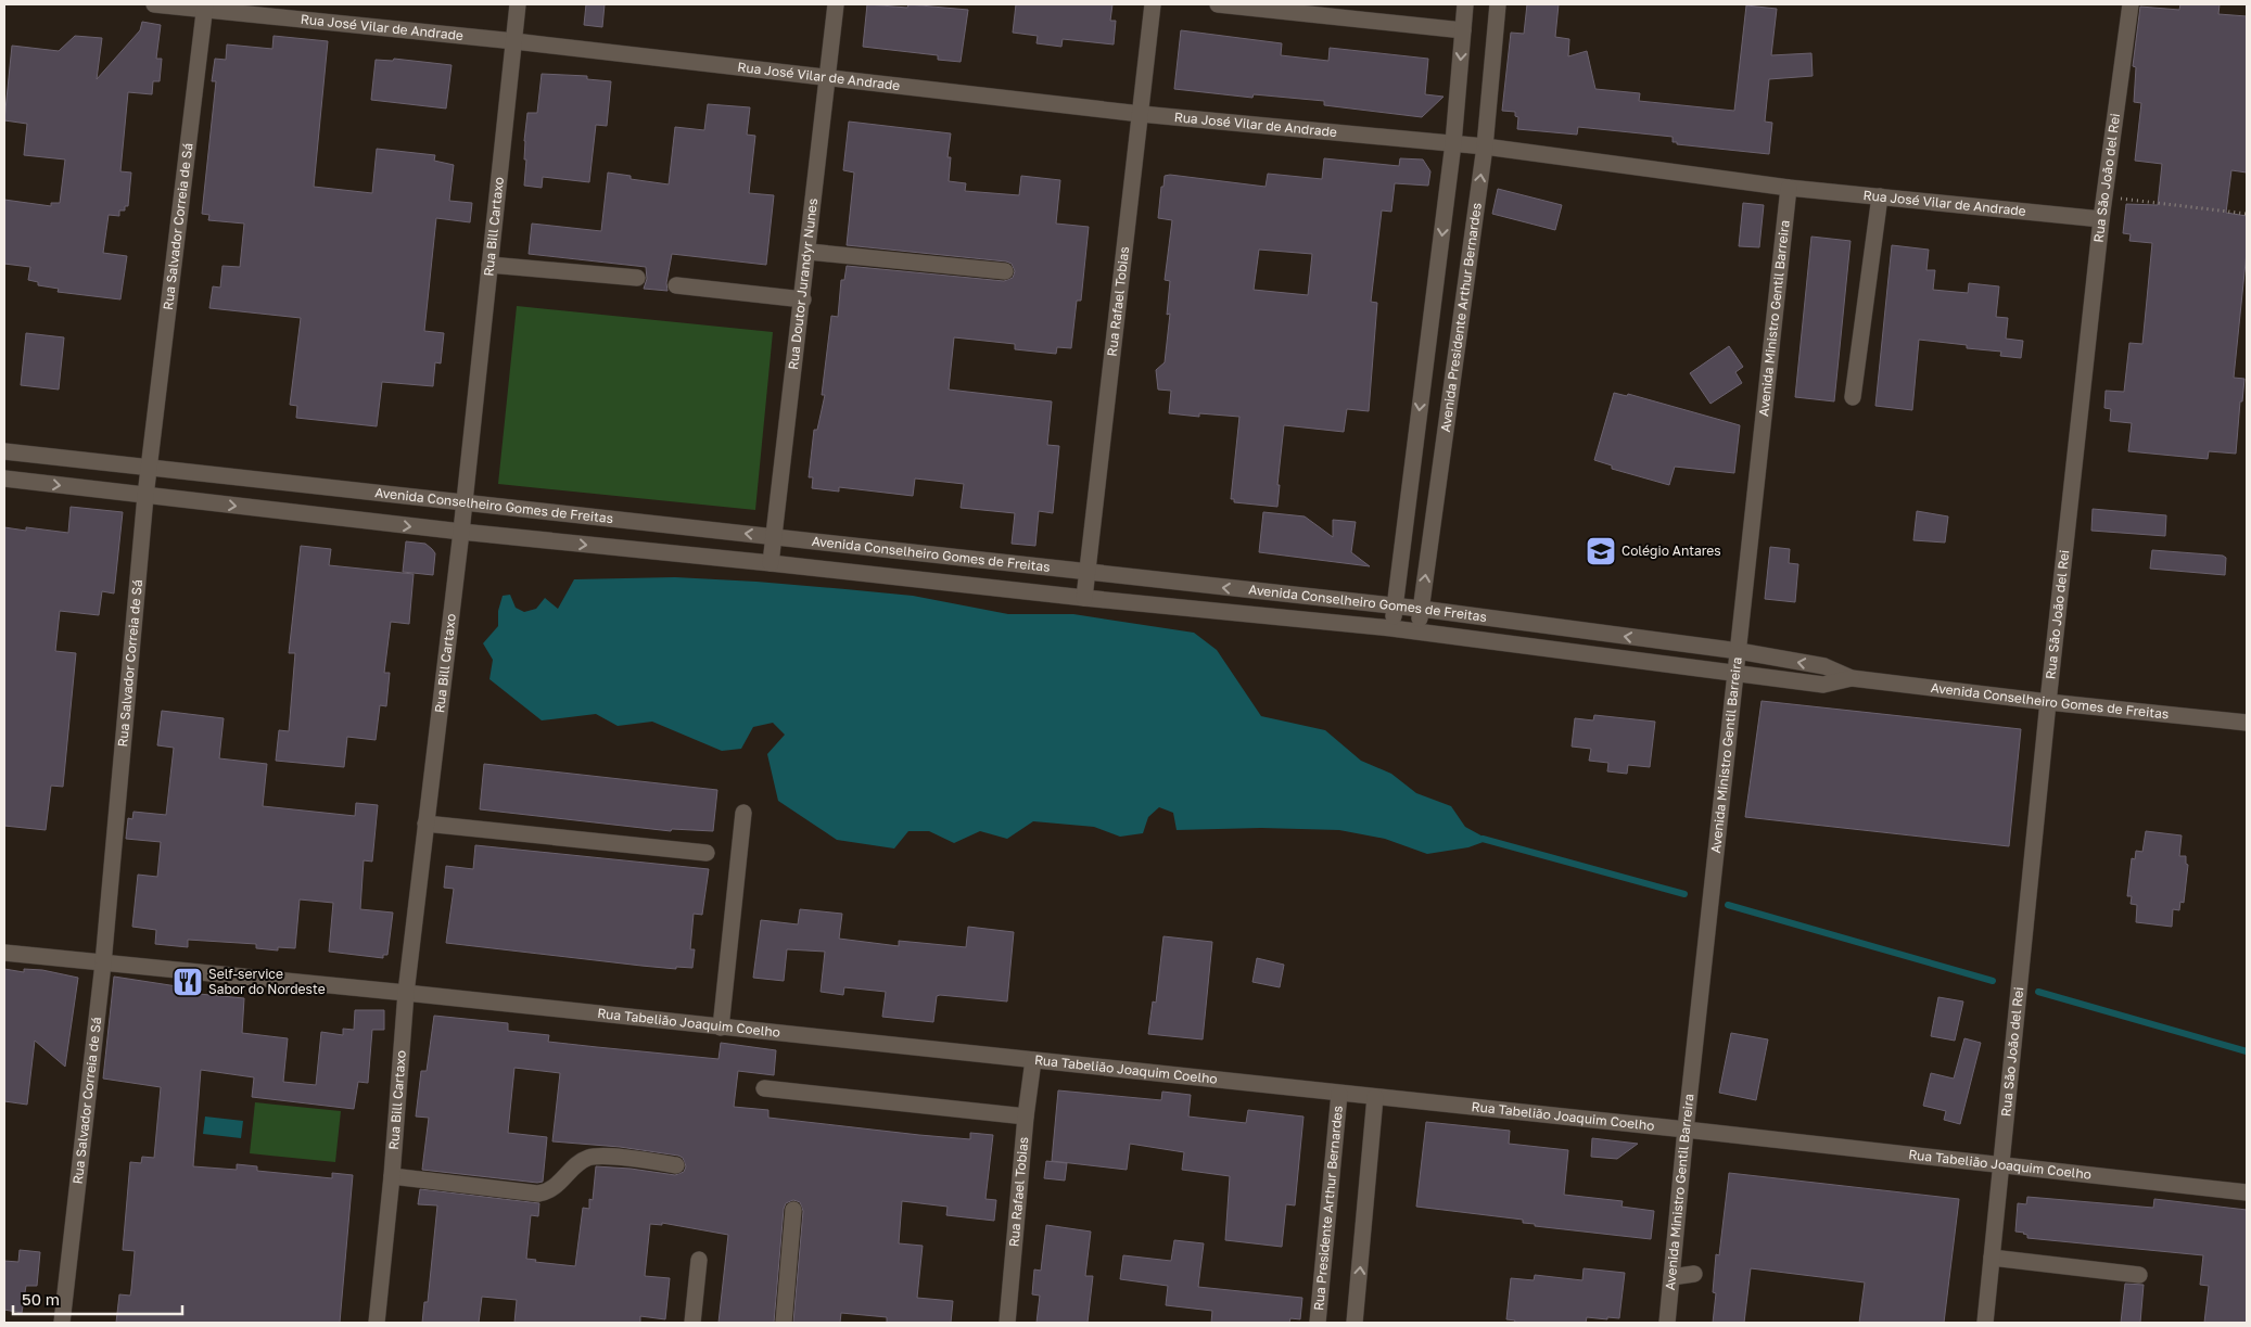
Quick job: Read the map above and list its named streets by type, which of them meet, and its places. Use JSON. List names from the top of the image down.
{
  "streets": {
    "street": [
      "Rua José Vilar de Andrade",
      "Rua São João del Rei",
      "Rua Salvador Correia de Sá",
      "Rua Bill Cartaxo",
      "Rua Doutor Jurandyr Nunes",
      "Rua Rafael Tobias",
      "Avenida Presidente Arthur Bernardes",
      "Avenida Ministro Gentil Barreira",
      "Avenida Conselheiro Gomes de Freitas",
      "Rua Tabelião Joaquim Coelho",
      "Rua Presidente Arthur Bernardes"
    ]
  },
  "crossings": [
    ["Rua José Vilar de Andrade", "Rua São João del Rei"],
    ["Rua José Vilar de Andrade", "Rua Salvador Correia de Sá"],
    ["Rua José Vilar de Andrade", "Rua Bill Cartaxo"],
    ["Rua José Vilar de Andrade", "Rua Doutor Jurandyr Nunes"],
    ["Rua José Vilar de Andrade", "Rua Rafael Tobias"],
    ["Rua José Vilar de Andrade", "Avenida Presidente Arthur Bernardes"],
    ["Rua José Vilar de Andrade", "Avenida Ministro Gentil Barreira"],
    ["Rua São João del Rei", "Avenida Conselheiro Gomes de Freitas"],
    ["Rua São João del Rei", "Rua Tabelião Joaquim Coelho"],
    ["Rua Salvador Correia de Sá", "Avenida Conselheiro Gomes de Freitas"],
    ["Rua Salvador Correia de Sá", "Rua Tabelião Joaquim Coelho"],
    ["Rua Bill Cartaxo", "Avenida Conselheiro Gomes de Freitas"],
    ["Rua Bill Cartaxo", "Rua Tabelião Joaquim Coelho"],
    ["Rua Doutor Jurandyr Nunes", "Avenida Conselheiro Gomes de Freitas"],
    ["Rua Rafael Tobias", "Avenida Conselheiro Gomes de Freitas"],
    ["Rua Rafael Tobias", "Rua Tabelião Joaquim Coelho"],
    ["Avenida Presidente Arthur Bernardes", "Avenida Conselheiro Gomes de Freitas"],
    ["Avenida Ministro Gentil Barreira", "Avenida Conselheiro Gomes de Freitas"],
    ["Avenida Ministro Gentil Barreira", "Rua Tabelião Joaquim Coelho"],
    ["Rua Tabelião Joaquim Coelho", "Rua Presidente Arthur Bernardes"]
  ],
  "places": {
    "school or university": ["Colégio Antares"],
    "restaurant": ["Self-service Sabor do Nordeste"]
  },
  "scale_bar": "50 m"
}
